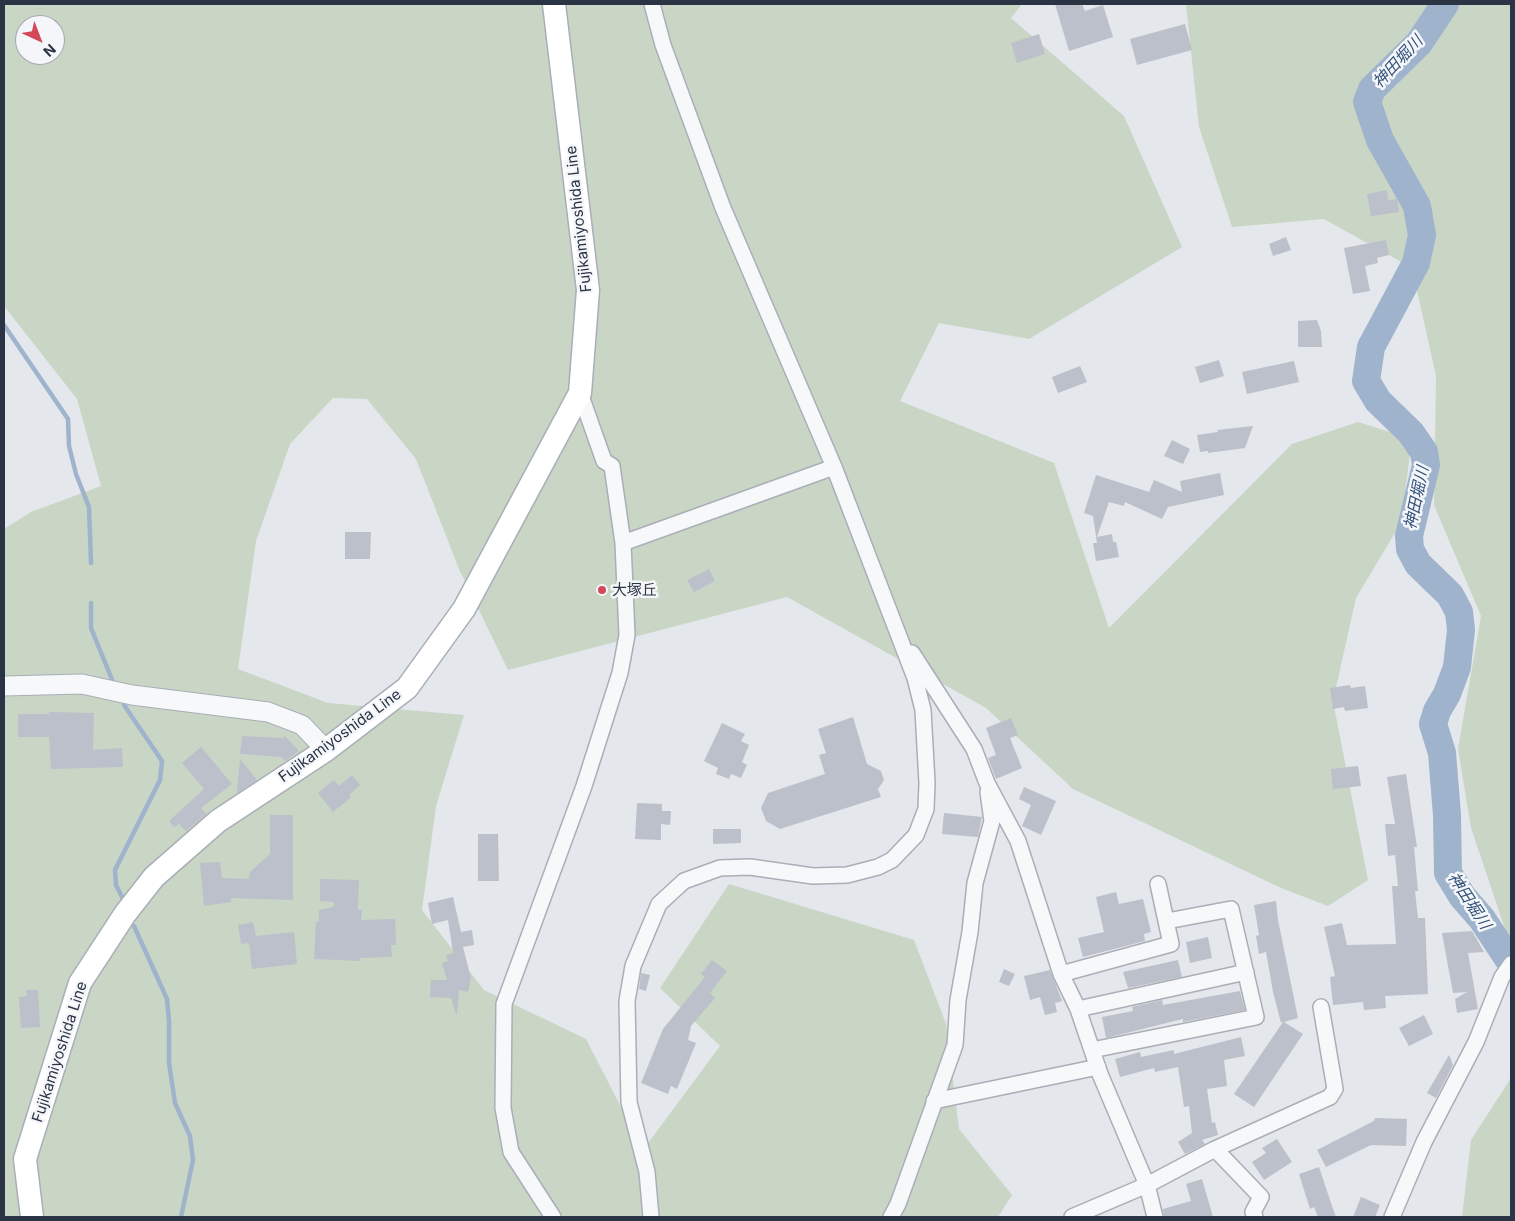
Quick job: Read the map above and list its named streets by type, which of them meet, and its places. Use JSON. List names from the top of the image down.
{
  "streets": {
    "main road": ["Fujikamiyoshida Line"]
  },
  "water": ["神田堀川"],
  "places": ["大塚丘"],
  "north": "bottom right"
}
